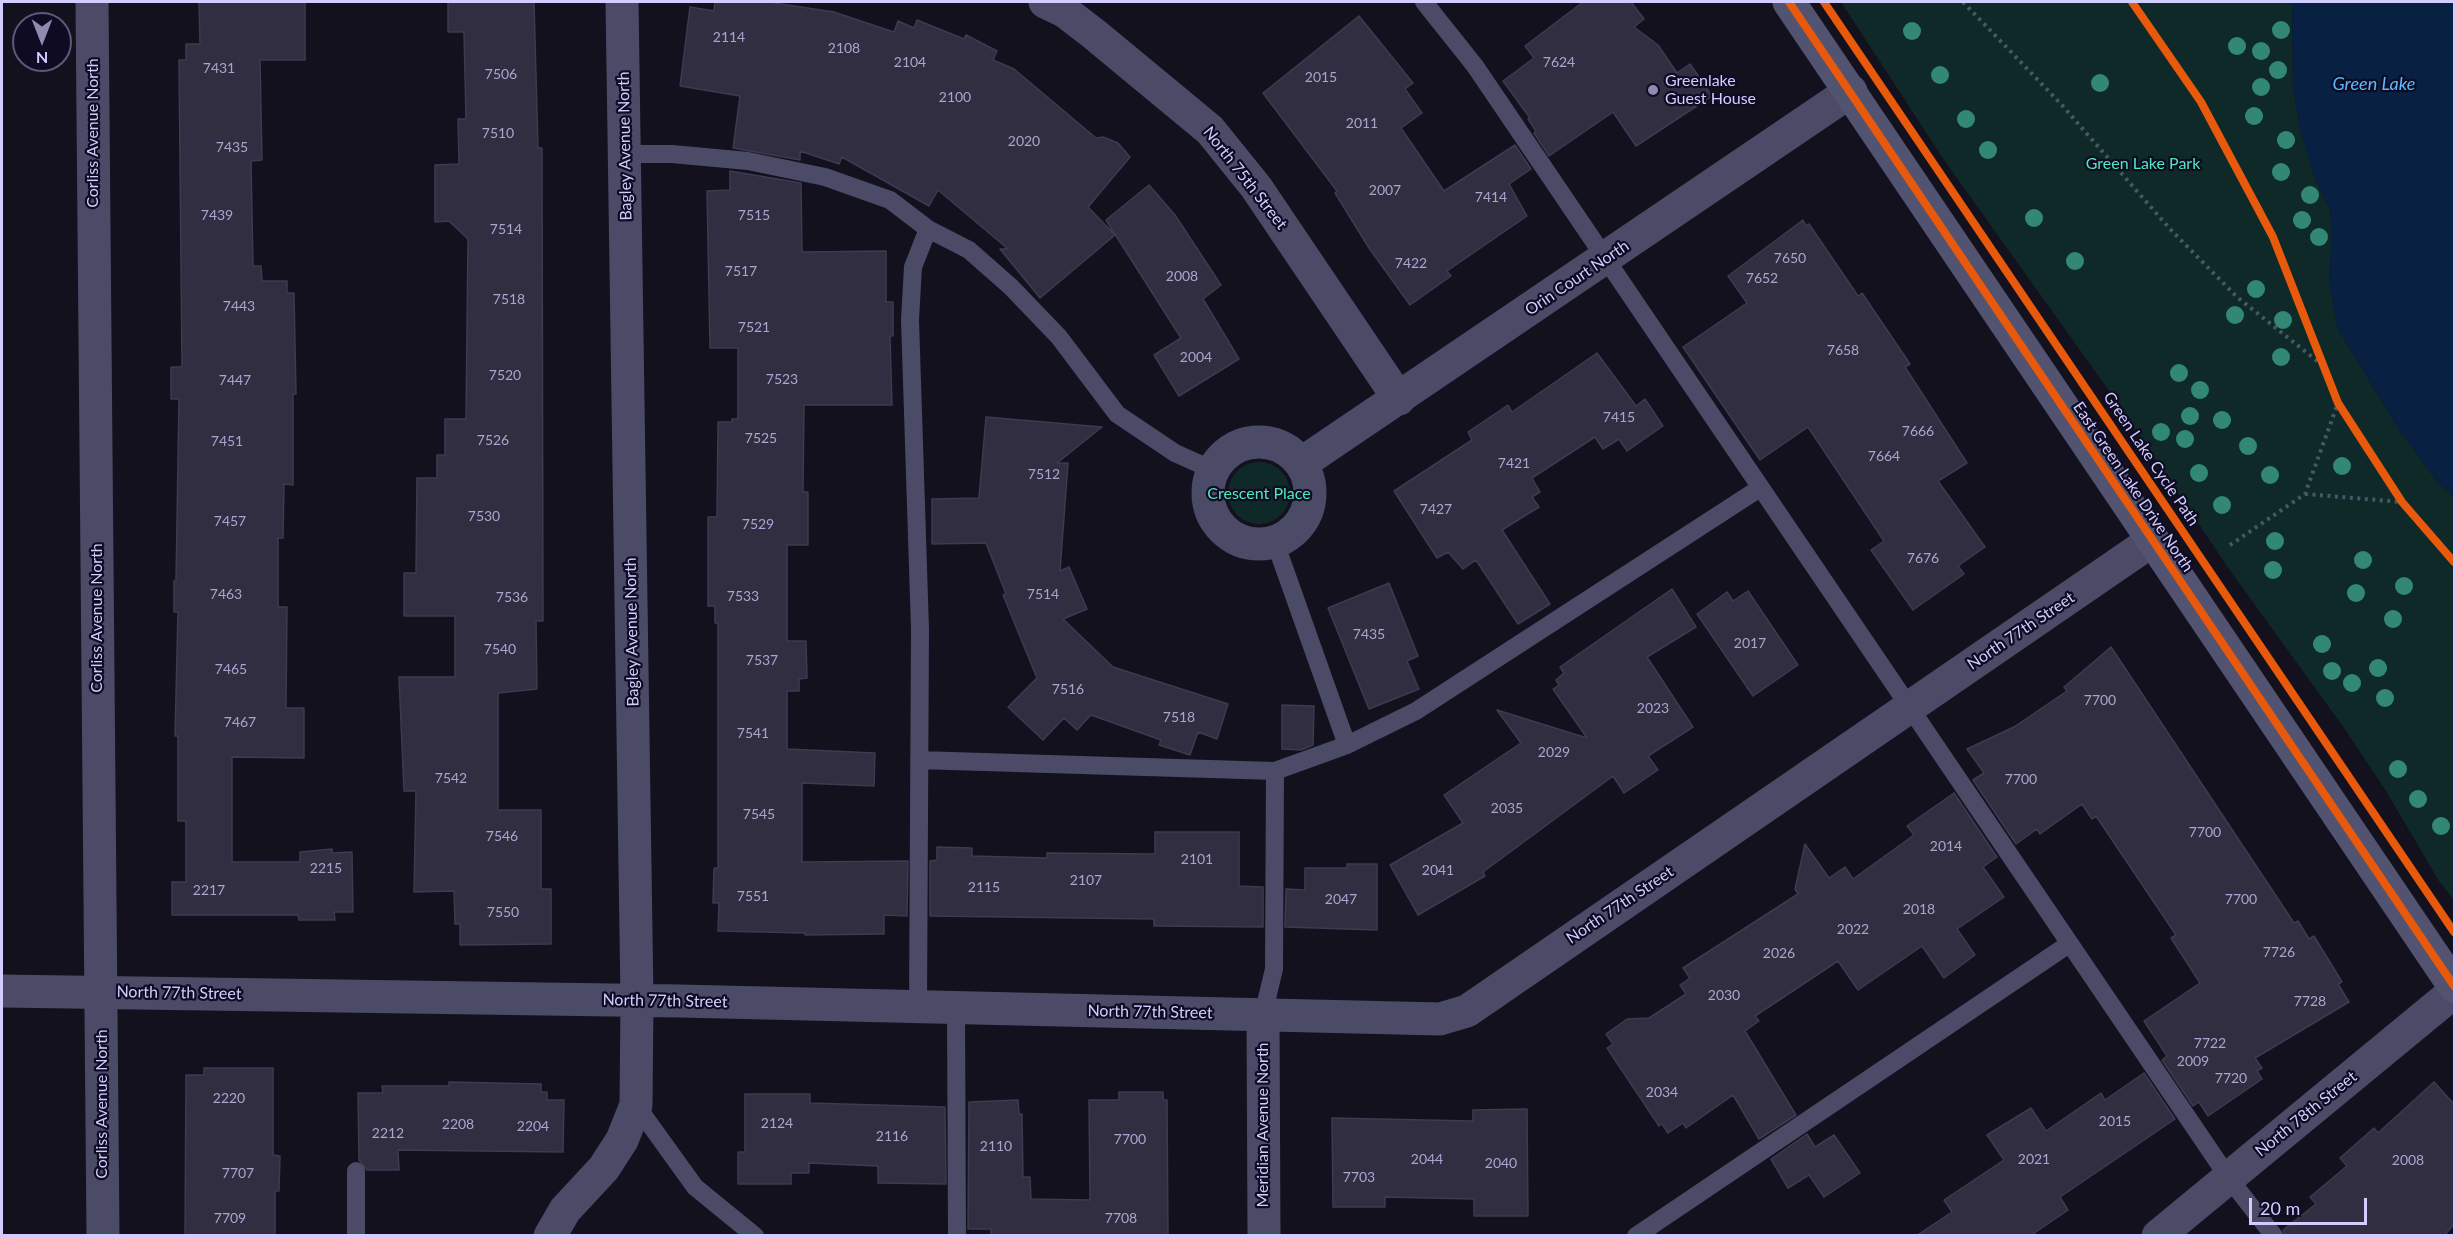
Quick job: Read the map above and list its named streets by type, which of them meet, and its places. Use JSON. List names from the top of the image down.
{
  "streets": {
    "main road": ["East Green Lake Drive North"],
    "street": [
      "Corliss Avenue North",
      "Bagley Avenue North",
      "North 75th Street",
      "Orin Court North",
      "North 77th Street",
      "North 78th Street",
      "Meridian Avenue North"
    ],
    "cycle path": ["Green Lake Cycle Path"]
  },
  "crossings": [
    ["Corliss Avenue North", "North 77th Street"],
    ["Bagley Avenue North", "North 77th Street"],
    ["North 75th Street", "Orin Court North"],
    ["Orin Court North", "East Green Lake Drive North"],
    ["East Green Lake Drive North", "North 77th Street"],
    ["North 77th Street", "Meridian Avenue North"]
  ],
  "water": ["Green Lake"],
  "parks": ["Green Lake Park", "Crescent Place"],
  "places": ["Greenlake Guest House"],
  "house_numbers": [
    "2114",
    "2108",
    "2104",
    "7624",
    "7431",
    "7506",
    "2015",
    "2100",
    "2011",
    "7510",
    "2020",
    "7435",
    "2007",
    "7414",
    "7439",
    "7515",
    "7514",
    "7650",
    "7422",
    "7517",
    "2008",
    "7652",
    "7518",
    "7443",
    "7521",
    "7658",
    "2004",
    "7520",
    "7523",
    "7447",
    "7415",
    "7666",
    "7525",
    "7526",
    "7451",
    "7664",
    "7421",
    "7512",
    "7427",
    "7530",
    "7457",
    "7529",
    "7676",
    "7463",
    "7514",
    "7533",
    "7536",
    "7435",
    "2017",
    "7540",
    "7537",
    "7465",
    "7516",
    "7700",
    "2023",
    "7518",
    "7467",
    "7541",
    "2029",
    "7542",
    "7700",
    "2035",
    "7545",
    "7700",
    "7546",
    "2014",
    "2101",
    "2215",
    "2041",
    "2107",
    "2115",
    "2217",
    "7551",
    "2047",
    "7700",
    "2018",
    "7550",
    "2022",
    "7726",
    "2026",
    "2030",
    "7728",
    "7722",
    "2009",
    "7720",
    "2034",
    "2220",
    "2015",
    "2124",
    "2208",
    "2204",
    "2212",
    "2116",
    "7700",
    "2110",
    "2044",
    "2021",
    "2008",
    "2040",
    "7707",
    "7703",
    "7709",
    "7708"
  ],
  "scale_bar": "20 m",
  "north": "bottom"
}
